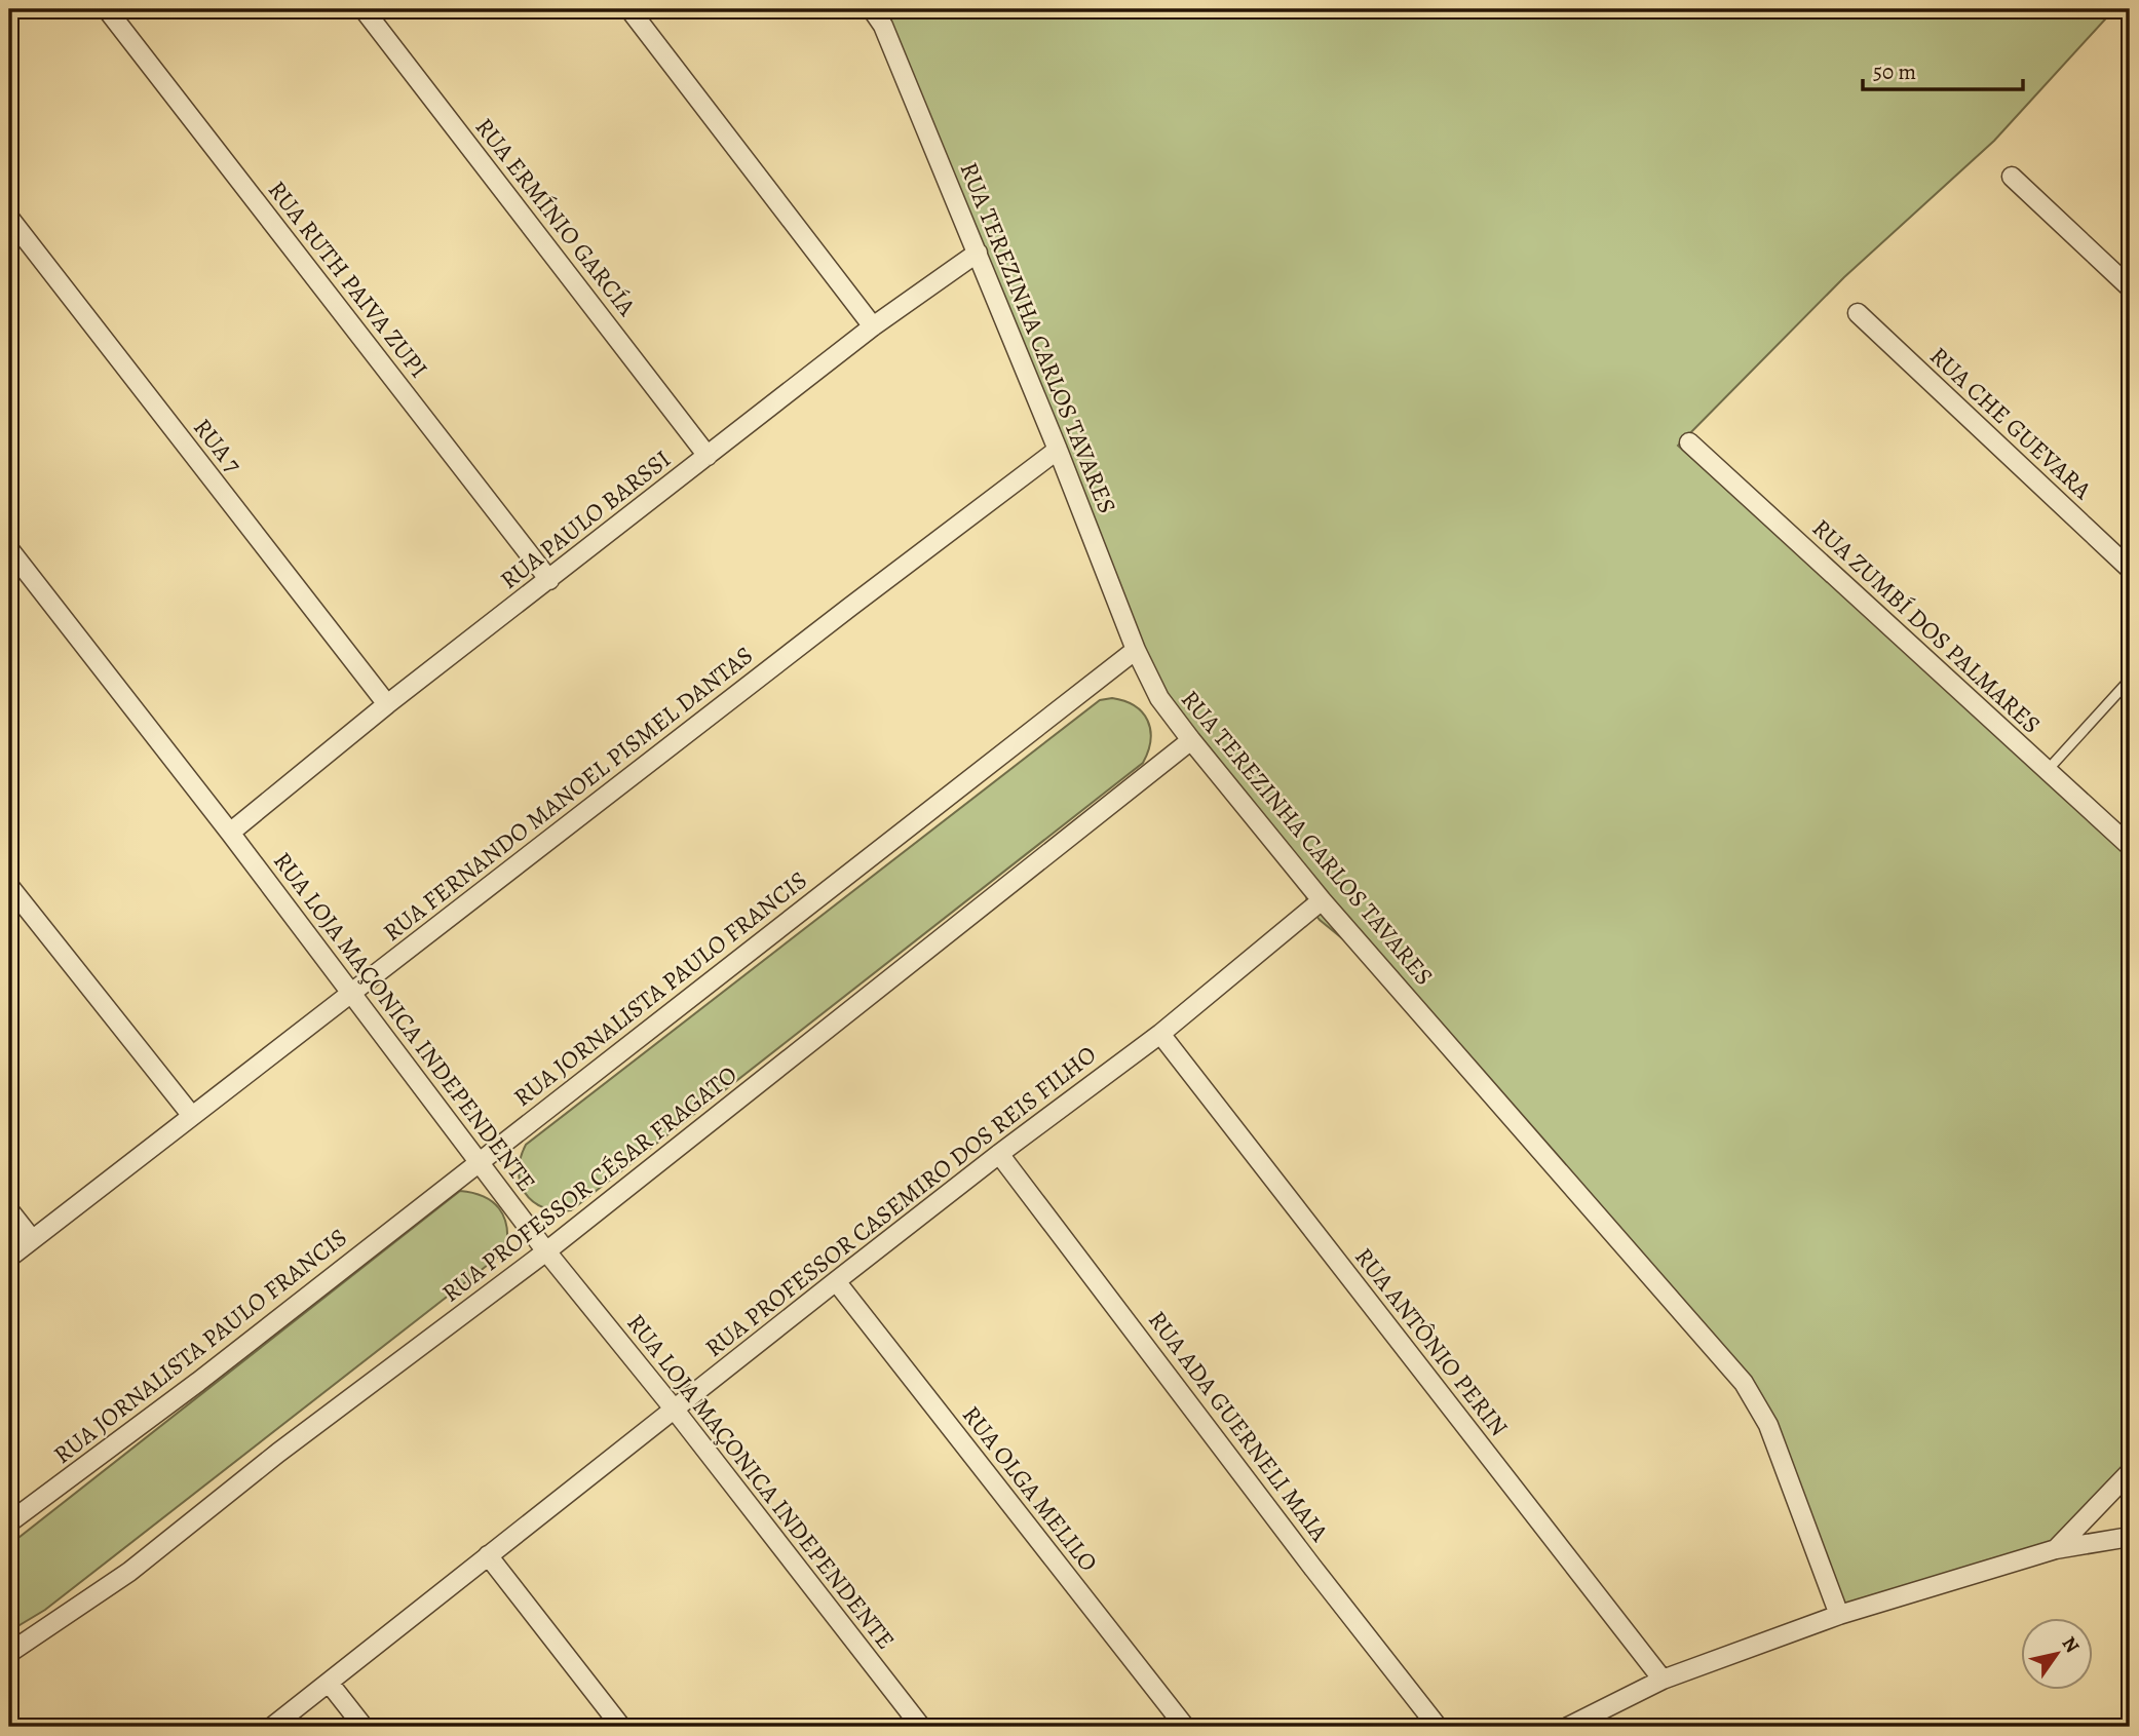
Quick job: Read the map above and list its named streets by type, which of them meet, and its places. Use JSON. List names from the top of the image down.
{
  "streets": {
    "street": [
      "RUA ERMÍNIO GARCÍA",
      "RUA RUTH PAIVA ZUPI",
      "RUA TEREZINHA CARLOS TAVARES",
      "RUA CHE GUEVARA",
      "RUA 7",
      "RUA PAULO BARSSI",
      "RUA ZUMBÍ DOS PALMARES",
      "RUA FERNANDO MANOEL PISMEL DANTAS",
      "RUA JORNALISTA PAULO FRANCIS",
      "RUA LOJA MAÇONICA INDEPENDENTE",
      "RUA PROFESSOR CÉSAR FRAGATO",
      "RUA PROFESSOR CASEMIRO DOS REIS FILHO",
      "RUA ANTÔNIO PERIN",
      "RUA ADA GUERNELI MAIA",
      "RUA OLGA MELILO"
    ]
  },
  "crossings": [
    ["RUA ERMÍNIO GARCÍA", "RUA PAULO BARSSI"],
    ["RUA RUTH PAIVA ZUPI", "RUA PAULO BARSSI"],
    ["RUA TEREZINHA CARLOS TAVARES", "RUA PAULO BARSSI"],
    ["RUA TEREZINHA CARLOS TAVARES", "RUA FERNANDO MANOEL PISMEL DANTAS"],
    ["RUA TEREZINHA CARLOS TAVARES", "RUA JORNALISTA PAULO FRANCIS"],
    ["RUA TEREZINHA CARLOS TAVARES", "RUA PROFESSOR CÉSAR FRAGATO"],
    ["RUA TEREZINHA CARLOS TAVARES", "RUA PROFESSOR CASEMIRO DOS REIS FILHO"],
    ["RUA 7", "RUA PAULO BARSSI"],
    ["RUA PAULO BARSSI", "RUA LOJA MAÇONICA INDEPENDENTE"],
    ["RUA FERNANDO MANOEL PISMEL DANTAS", "RUA LOJA MAÇONICA INDEPENDENTE"],
    ["RUA JORNALISTA PAULO FRANCIS", "RUA LOJA MAÇONICA INDEPENDENTE"],
    ["RUA LOJA MAÇONICA INDEPENDENTE", "RUA PROFESSOR CÉSAR FRAGATO"],
    ["RUA LOJA MAÇONICA INDEPENDENTE", "RUA PROFESSOR CASEMIRO DOS REIS FILHO"],
    ["RUA PROFESSOR CASEMIRO DOS REIS FILHO", "RUA ANTÔNIO PERIN"],
    ["RUA PROFESSOR CASEMIRO DOS REIS FILHO", "RUA ADA GUERNELI MAIA"],
    ["RUA PROFESSOR CASEMIRO DOS REIS FILHO", "RUA OLGA MELILO"]
  ],
  "scale_bar": "50 m",
  "north": "top right"
}
